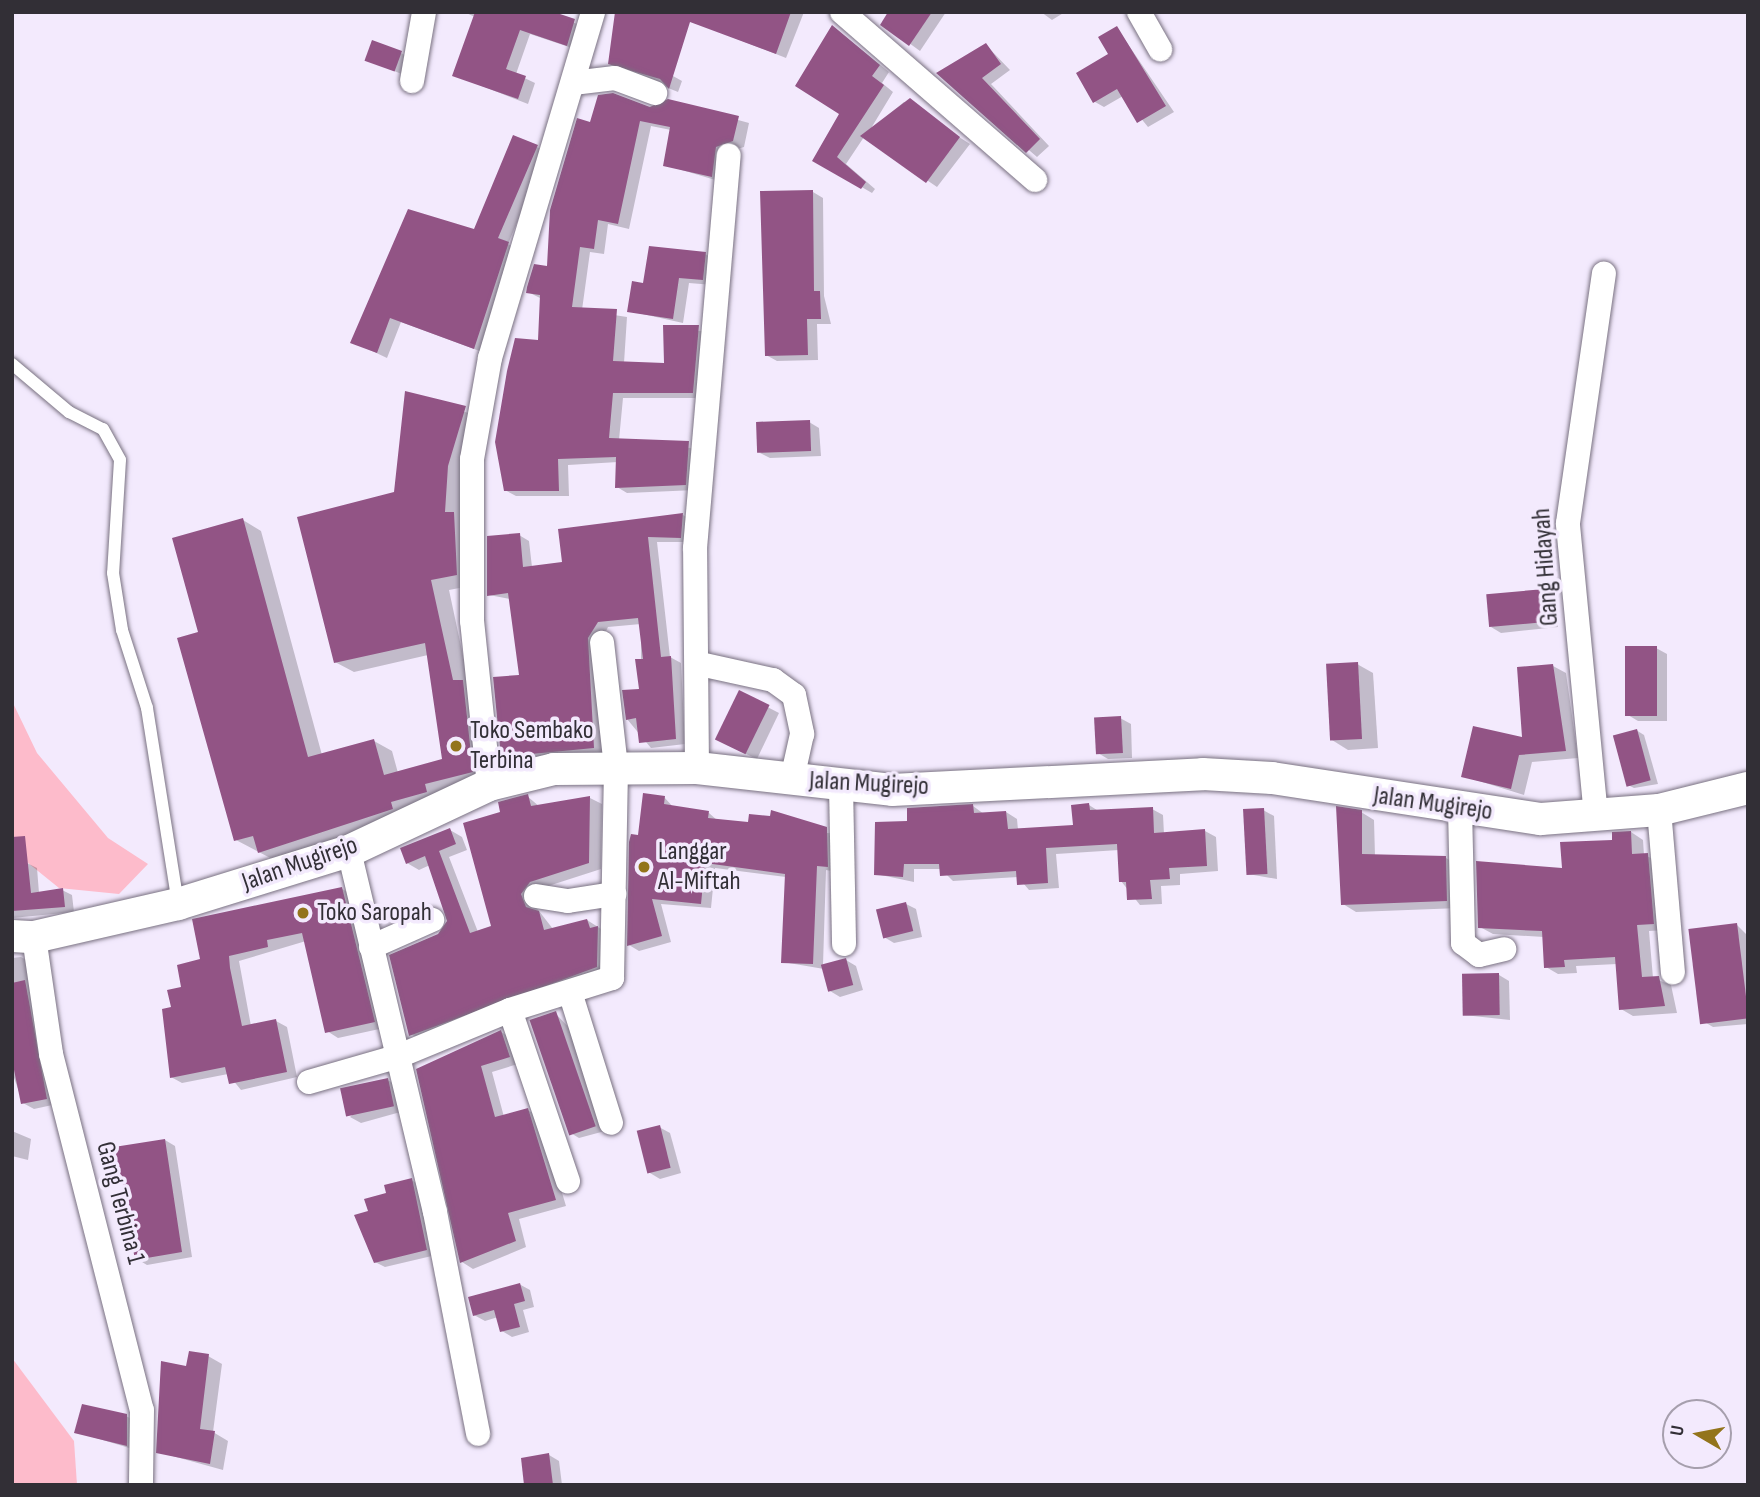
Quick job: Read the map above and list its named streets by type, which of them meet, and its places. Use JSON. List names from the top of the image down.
{
  "streets": {
    "street": ["Gang Hidayah", "Jalan Mugirejo", "Gang Terbina 1"]
  },
  "crossings": [
    ["Gang Hidayah", "Jalan Mugirejo"],
    ["Jalan Mugirejo", "Gang Terbina 1"]
  ],
  "places": ["Toko Sembako Terbina", "Langgar Al-Miftah", "Toko Saropah"],
  "north": "left"
}
